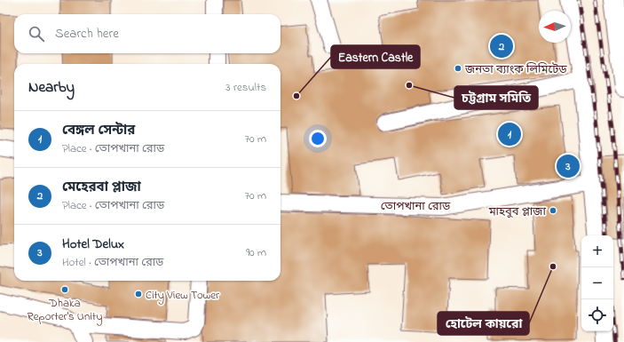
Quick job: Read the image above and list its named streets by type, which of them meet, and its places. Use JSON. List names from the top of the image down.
{
  "streets": {
    "street": ["তোপখানা রোড"]
  },
  "places": [
    "জনতা ব্যাংক লিমিটেড",
    "চট্টগ্রাম সমিতি",
    "Eastern Castle",
    "মাহবুব প্লাজা",
    "হোটেল কায়রো",
    "Dhaka Reporter's Unity",
    "City View Tower"
  ],
  "north": "left",
  "page": {
    "search": "Search here",
    "pins": ["2", "1", "3"],
    "heading": ["Nearby", "3 results"],
    "list": [
      {
        "mark": "1",
        "name": "বেঙ্গল সেন্টার",
        "note": "Place · তোপখানা রোড",
        "value": "70 m"
      },
      {
        "mark": "2",
        "name": "মেহেরবা প্লাজা",
        "note": "Place · তোপখানা রোড",
        "value": "70 m"
      },
      {
        "mark": "3",
        "name": "Hotel Delux",
        "note": "Hotel · তোপখানা রোড",
        "value": "90 m"
      }
    ],
    "map_buttons": ["+", "−"]
  }
}
